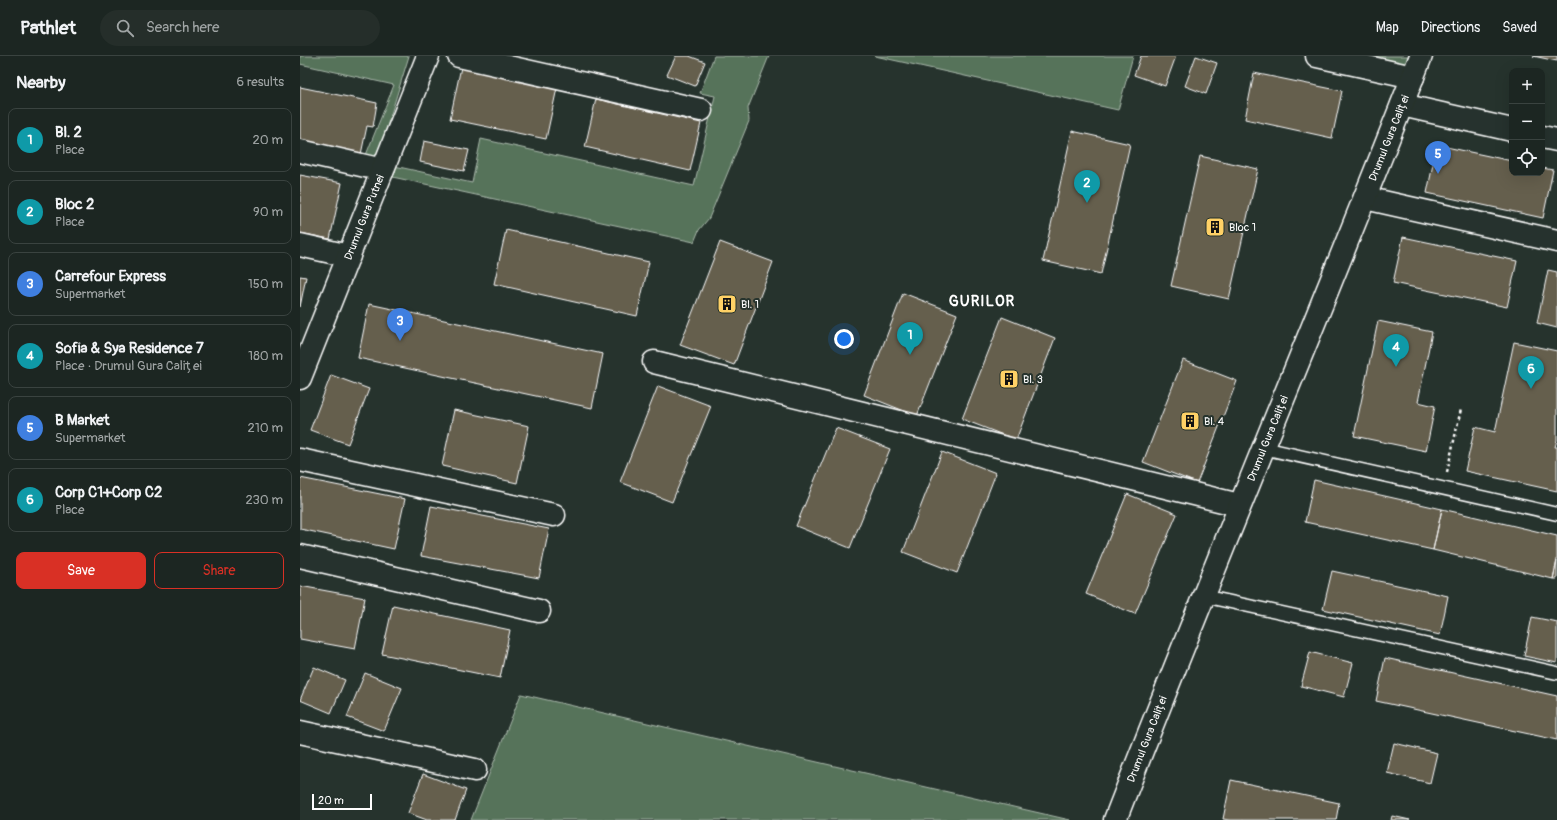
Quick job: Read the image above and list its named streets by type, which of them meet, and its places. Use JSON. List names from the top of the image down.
{
  "streets": {
    "street": ["Drumul Gura Caliței", "Drumul Gura Putnei"]
  },
  "districts": ["GURILOR"],
  "places": {
    "building": [
      "Bloc 1",
      "Bl. 1",
      "Bl. 3",
      "Bl. 4"
    ]
  },
  "scale_bar": "20 m",
  "page": {
    "header": "Pathlet",
    "search": "Search here",
    "nav": ["Map", "Directions", "Saved"],
    "heading": ["Nearby", "6 results"],
    "map_buttons": ["+", "−"],
    "list": [
      {
        "mark": "1",
        "name": "Bl. 2",
        "note": "Place",
        "value": "20 m"
      },
      {
        "mark": "2",
        "name": "Bloc 2",
        "note": "Place",
        "value": "90 m"
      },
      {
        "mark": "3",
        "name": "Carrefour Express",
        "note": "Supermarket",
        "value": "150 m"
      },
      {
        "mark": "4",
        "name": "Sofia & Sya Residence 7",
        "note": "Place · Drumul Gura Caliței",
        "value": "180 m"
      },
      {
        "mark": "5",
        "name": "B Market",
        "note": "Supermarket",
        "value": "210 m"
      },
      {
        "mark": "6",
        "name": "Corp C1+Corp C2",
        "note": "Place",
        "value": "230 m"
      }
    ],
    "pins": [
      "5",
      "2",
      "3",
      "1",
      "4",
      "6"
    ],
    "buttons": ["Save", "Share"],
    "scale": "20 m"
  }
}
